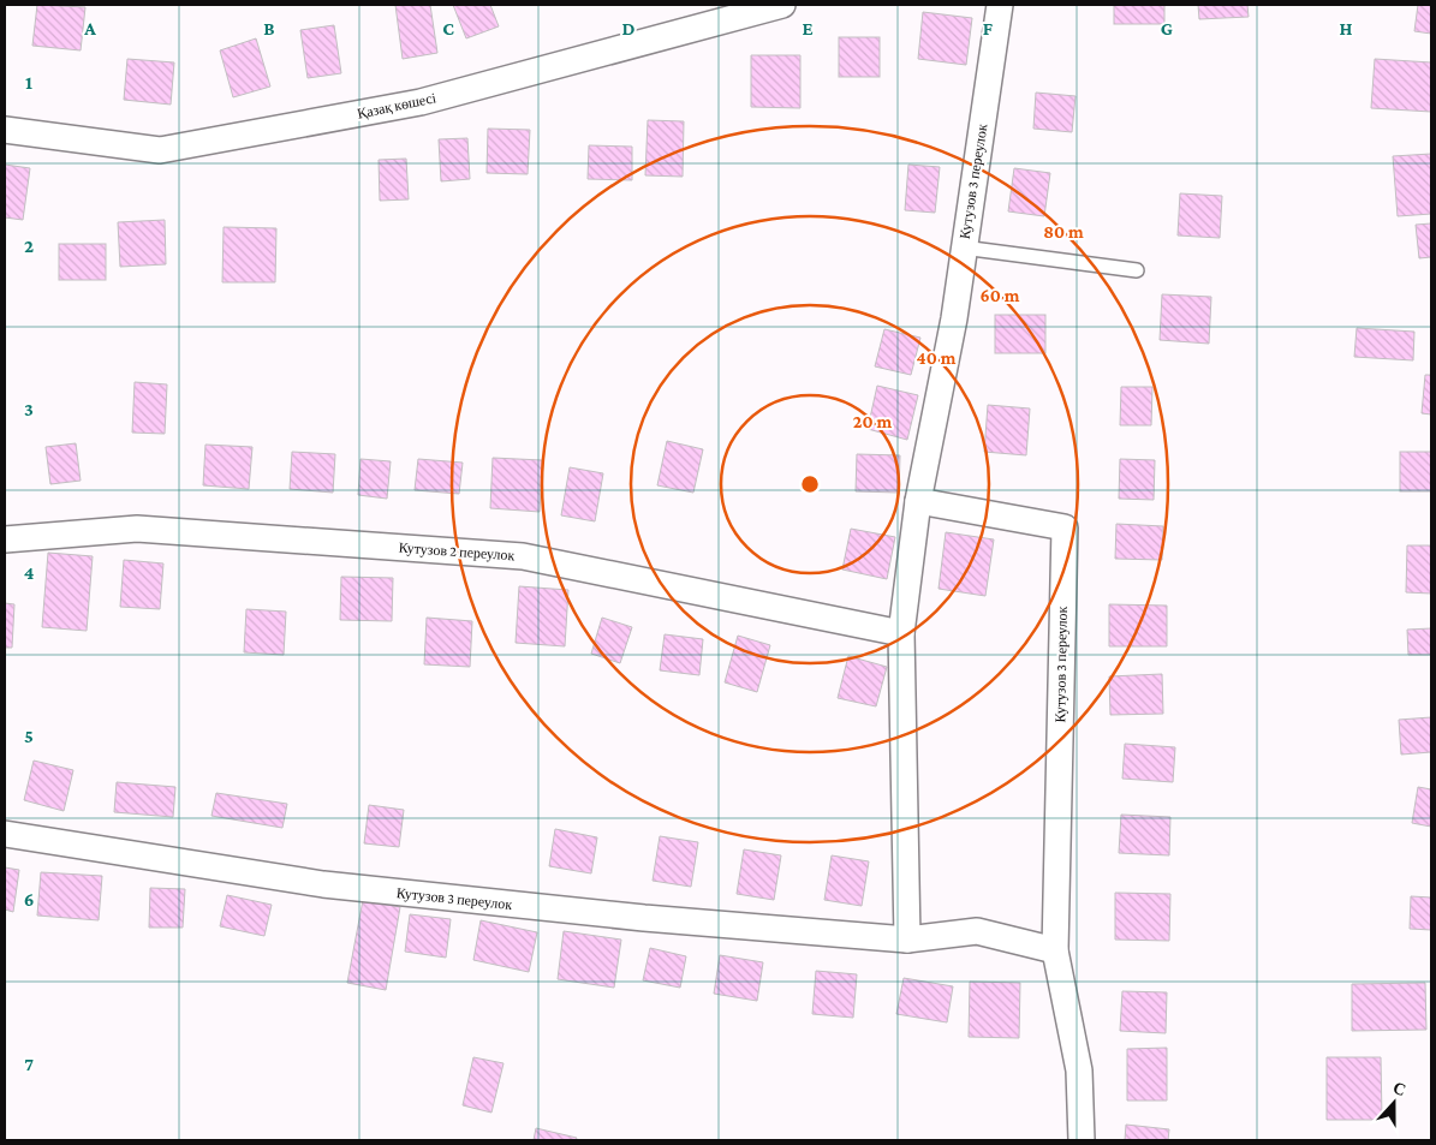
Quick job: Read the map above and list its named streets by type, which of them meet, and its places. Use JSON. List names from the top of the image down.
{
  "streets": {
    "street": ["Қазақ көшесі", "Кутузов 3 переулок", "Кутузов 2 переулок"]
  },
  "crossings": [
    ["Кутузов 3 переулок", "Кутузов 2 переулок"]
  ],
  "north": "top",
  "grid": {
    "columns": [
      "A",
      "B",
      "C",
      "D",
      "E",
      "F",
      "G",
      "H"
    ],
    "rows": [
      "1",
      "2",
      "3",
      "4",
      "5",
      "6",
      "7"
    ]
  },
  "rings": [
    "80 m",
    "60 m",
    "40 m",
    "20 m"
  ]
}
